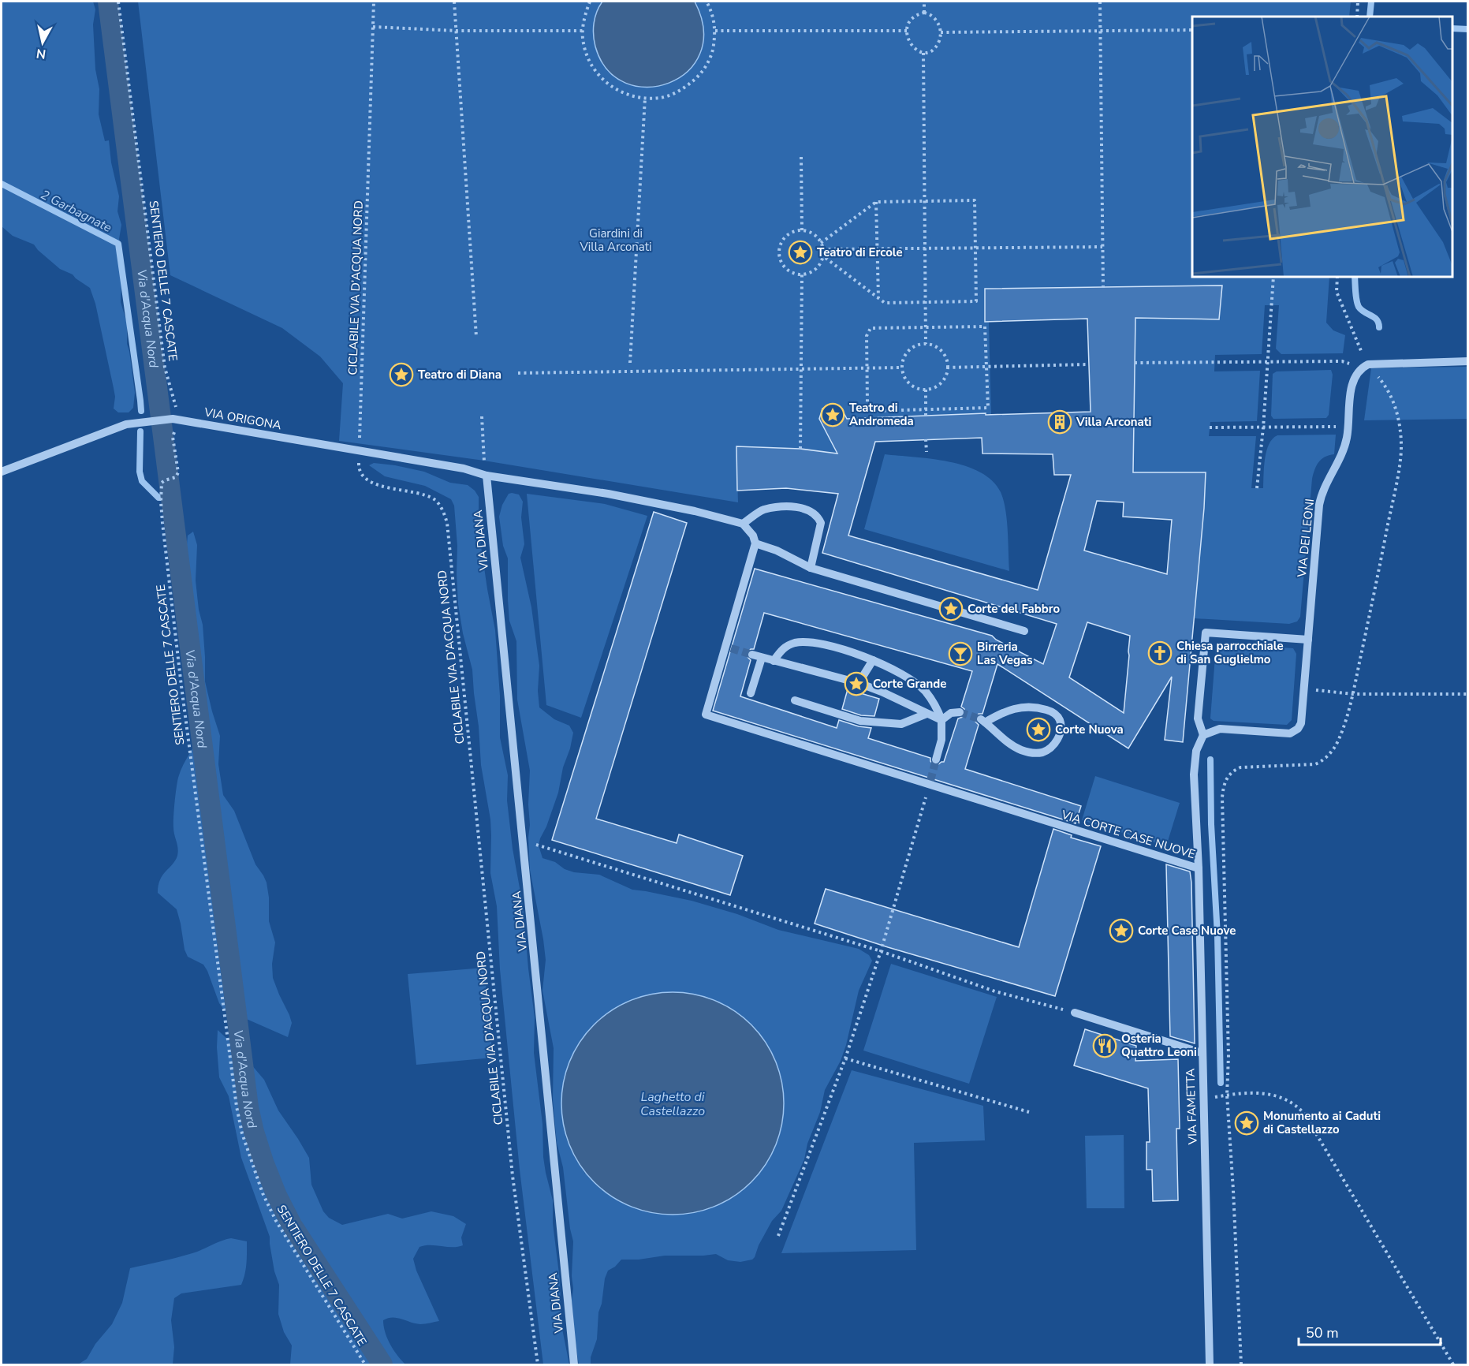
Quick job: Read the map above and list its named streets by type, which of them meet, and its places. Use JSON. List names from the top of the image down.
{
  "streets": {
    "street": [
      "VIA ORIGONA",
      "VIA DEI LEONI",
      "VIA DIANA",
      "VIA CORTE CASE NUOVE",
      "VIA FAMETTA"
    ],
    "path": ["SENTIERO DELLE 7 CASCATE", "CICLABILE VIA D’ACQUA NORD"]
  },
  "crossings": [
    ["SENTIERO DELLE 7 CASCATE", "VIA ORIGONA"],
    ["CICLABILE VIA D’ACQUA NORD", "VIA ORIGONA"],
    ["VIA ORIGONA", "VIA DIANA"],
    ["VIA DEI LEONI", "VIA FAMETTA"],
    ["VIA CORTE CASE NUOVE", "VIA FAMETTA"]
  ],
  "water": ["2 Garbagnate", "Via d'Acqua Nord", "Laghetto di Castellazzo"],
  "parks": ["Giardini di Villa Arconati"],
  "places": {
    "place": [
      "Teatro di Ercole",
      "Teatro di Diana",
      "Teatro di Andromeda",
      "Corte del Fabbro",
      "Corte Grande",
      "Corte Nuova",
      "Corte Case Nuove",
      "Monumento ai Caduti di Castellazzo"
    ],
    "building": ["Villa Arconati"],
    "church": ["Chiesa parrocchiale di San Guglielmo"],
    "bar": ["Birreria Las Vegas"],
    "restaurant": ["Osteria Quattro Leoni"]
  },
  "scale_bar": "50 m",
  "north": "bottom"
}
